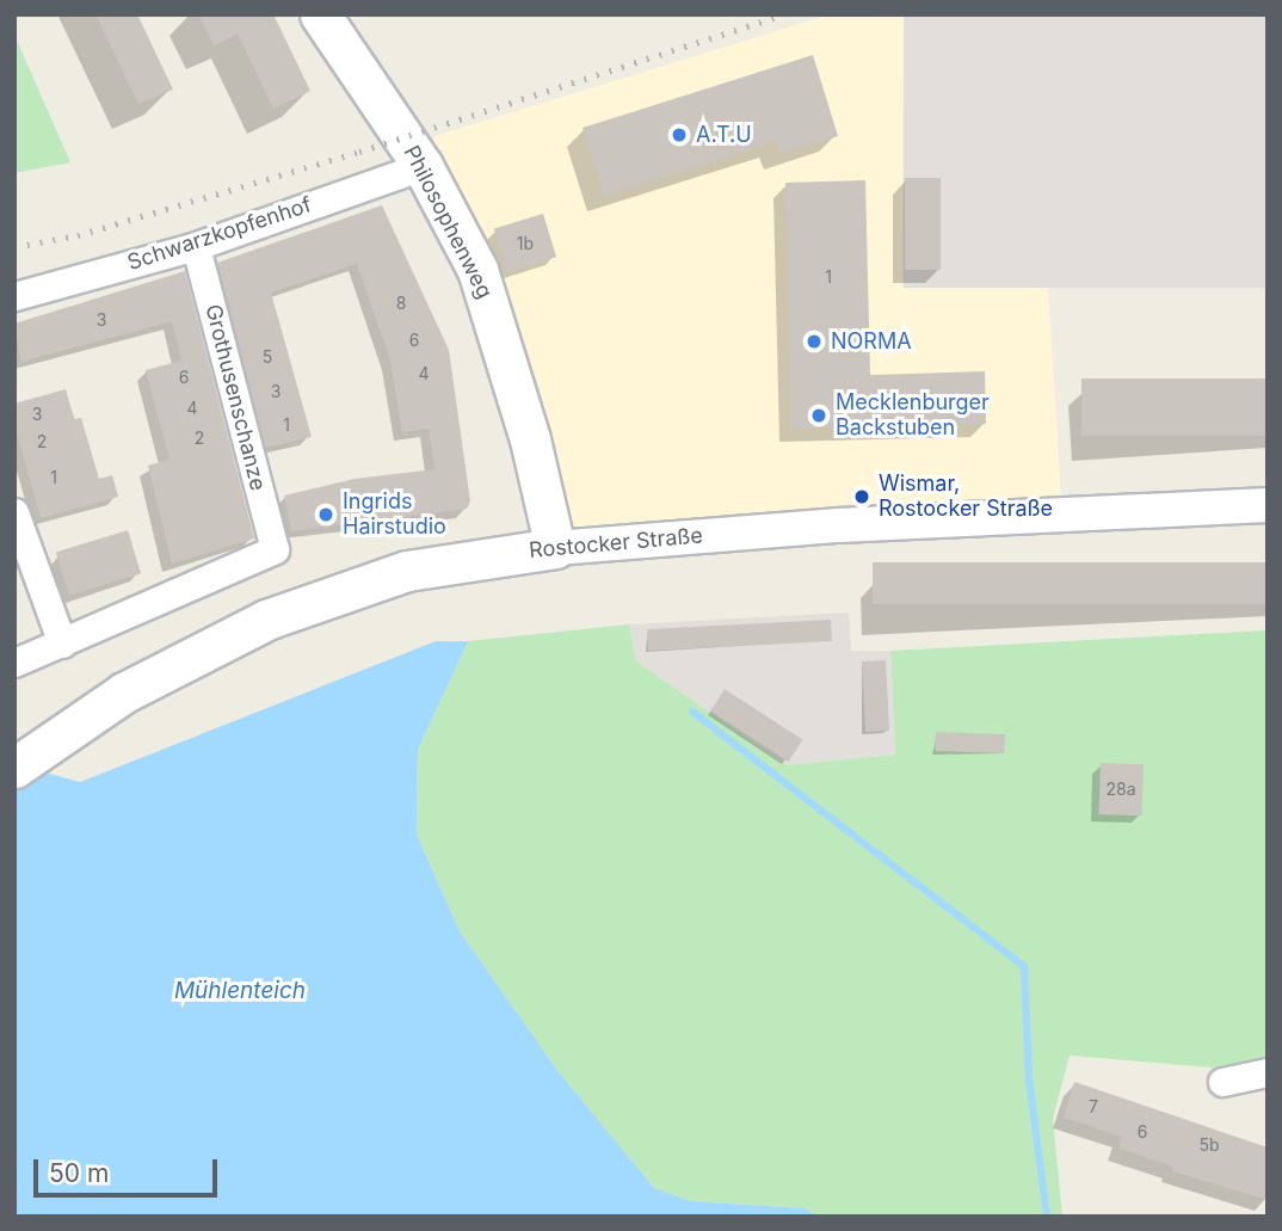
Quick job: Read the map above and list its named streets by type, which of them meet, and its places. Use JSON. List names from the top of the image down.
{
  "streets": {
    "main road": ["Philosophenweg", "Rostocker Straße"],
    "street": ["Schwarzkopfenhof", "Grothusenschanze"]
  },
  "crossings": [
    ["Philosophenweg", "Schwarzkopfenhof"],
    ["Philosophenweg", "Rostocker Straße"],
    ["Schwarzkopfenhof", "Grothusenschanze"]
  ],
  "water": ["Mühlenteich"],
  "places": [
    "A.T.U",
    "NORMA",
    "Mecklenburger Backstuben",
    "Wismar, Rostocker Straße",
    "Ingrids Hairstudio"
  ],
  "house_numbers": [
    "1b",
    "1",
    "8",
    "3",
    "6",
    "5",
    "4",
    "6",
    "3",
    "4",
    "3",
    "1",
    "2",
    "2",
    "1",
    "28a",
    "7",
    "6",
    "5b"
  ],
  "scale_bar": "50 m"
}
